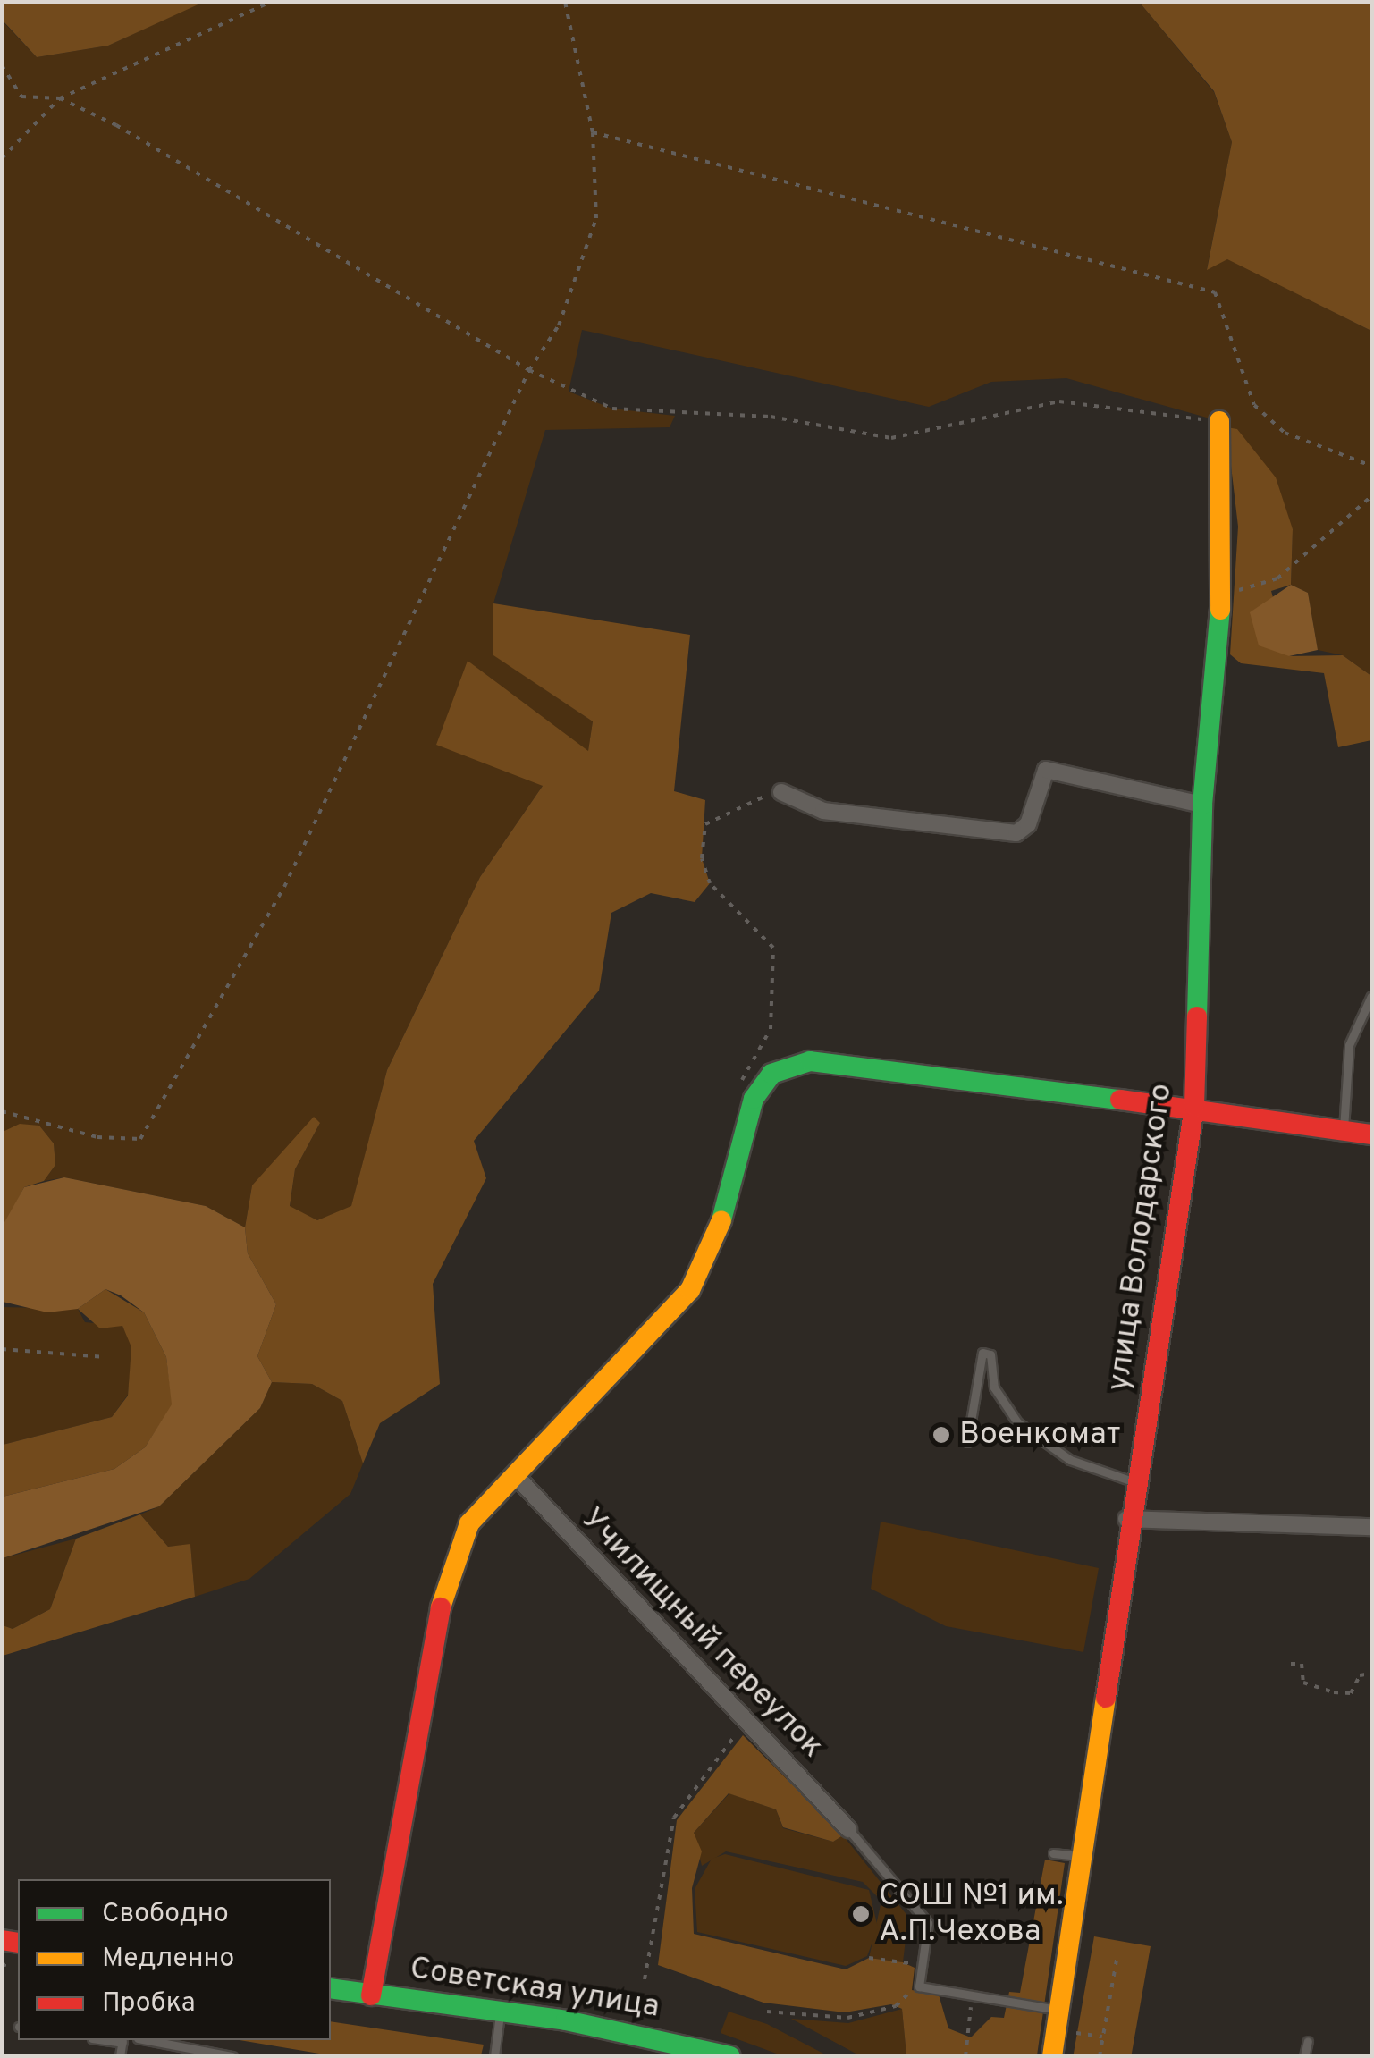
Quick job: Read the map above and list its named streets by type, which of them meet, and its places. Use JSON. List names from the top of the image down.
{
  "streets": {
    "street": ["улица Володарского", "Училищный переулок", "Советская улица"]
  },
  "places": ["Военкомат", "СОШ №1 им. А.П.Чехова"],
  "legend": ["Свободно", "Медленно", "Пробка"]
}
